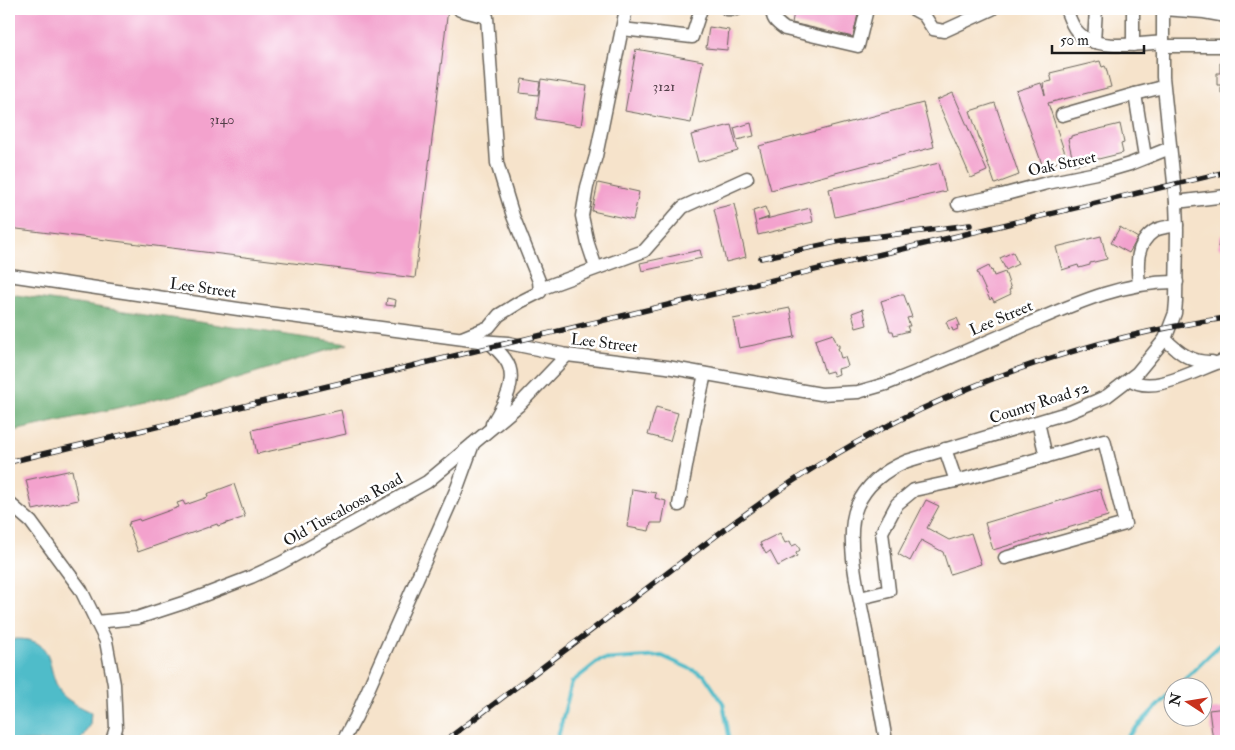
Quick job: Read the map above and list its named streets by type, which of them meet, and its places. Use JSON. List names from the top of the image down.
{
  "streets": {
    "street": [
      "Oak Street",
      "Lee Street",
      "County Road 52",
      "Old Tuscaloosa Road"
    ]
  },
  "crossings": [
    ["Oak Street", "County Road 52"],
    ["Lee Street", "County Road 52"],
    ["Lee Street", "Old Tuscaloosa Road"]
  ],
  "house_numbers": ["3121", "3140"],
  "scale_bar": "50 m",
  "north": "left"
}
